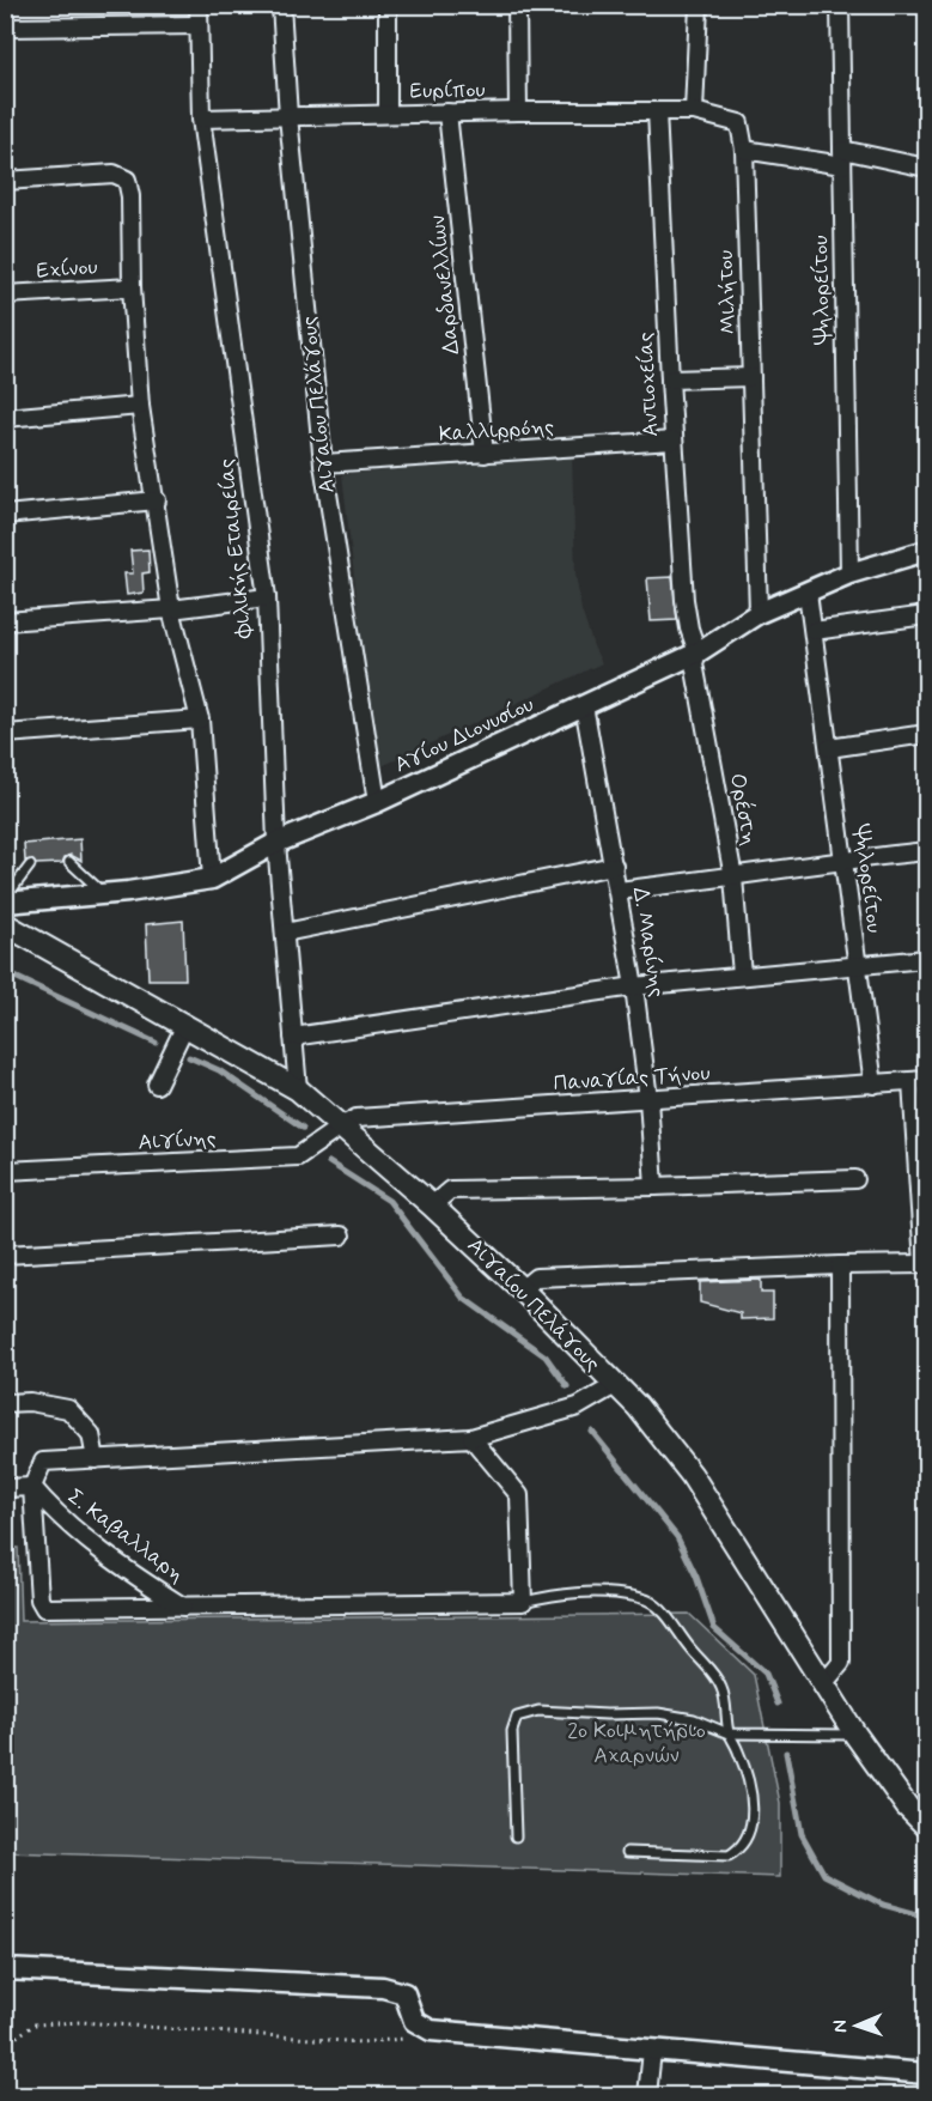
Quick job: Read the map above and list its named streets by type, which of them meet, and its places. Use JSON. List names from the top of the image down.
{
  "streets": {
    "main road": ["Αιγαίου Πελάγους"],
    "street": [
      "Ευρίπου",
      "Εχίνου",
      "Δαρδανελλίων",
      "Ψηλορείτου",
      "Μιλήτου",
      "Αντιοχείας",
      "Καλλιρρόης",
      "Φιλικής Εταιρείας",
      "Αγίου Διονυσίου",
      "Ορέστη",
      "Δ. Μαρίνης",
      "Παναγίας Τήνου",
      "Αιγίνης",
      "Σ. Καβαλλαρη"
    ]
  },
  "crossings": [
    ["Ευρίπου", "Δαρδανελλίων"],
    ["Ευρίπου", "Μιλήτου"],
    ["Ευρίπου", "Αντιοχείας"],
    ["Ευρίπου", "Αιγαίου Πελάγους"],
    ["Ευρίπου", "Φιλικής Εταιρείας"],
    ["Δαρδανελλίων", "Καλλιρρόης"],
    ["Ψηλορείτου", "Αγίου Διονυσίου"],
    ["Ψηλορείτου", "Παναγίας Τήνου"],
    ["Μιλήτου", "Αγίου Διονυσίου"],
    ["Αντιοχείας", "Καλλιρρόης"],
    ["Αντιοχείας", "Αγίου Διονυσίου"],
    ["Αντιοχείας", "Ορέστη"],
    ["Αιγαίου Πελάγους", "Καλλιρρόης"],
    ["Αιγαίου Πελάγους", "Φιλικής Εταιρείας"],
    ["Αιγαίου Πελάγους", "Αγίου Διονυσίου"],
    ["Αιγαίου Πελάγους", "Παναγίας Τήνου"],
    ["Αιγαίου Πελάγους", "Αιγίνης"],
    ["Φιλικής Εταιρείας", "Αγίου Διονυσίου"],
    ["Αγίου Διονυσίου", "Ορέστη"],
    ["Αγίου Διονυσίου", "Δ. Μαρίνης"],
    ["Δ. Μαρίνης", "Παναγίας Τήνου"],
    ["Παναγίας Τήνου", "Αιγίνης"]
  ],
  "parks": ["2ο Κοιμητήριο Αχαρνών"],
  "north": "left"
}
